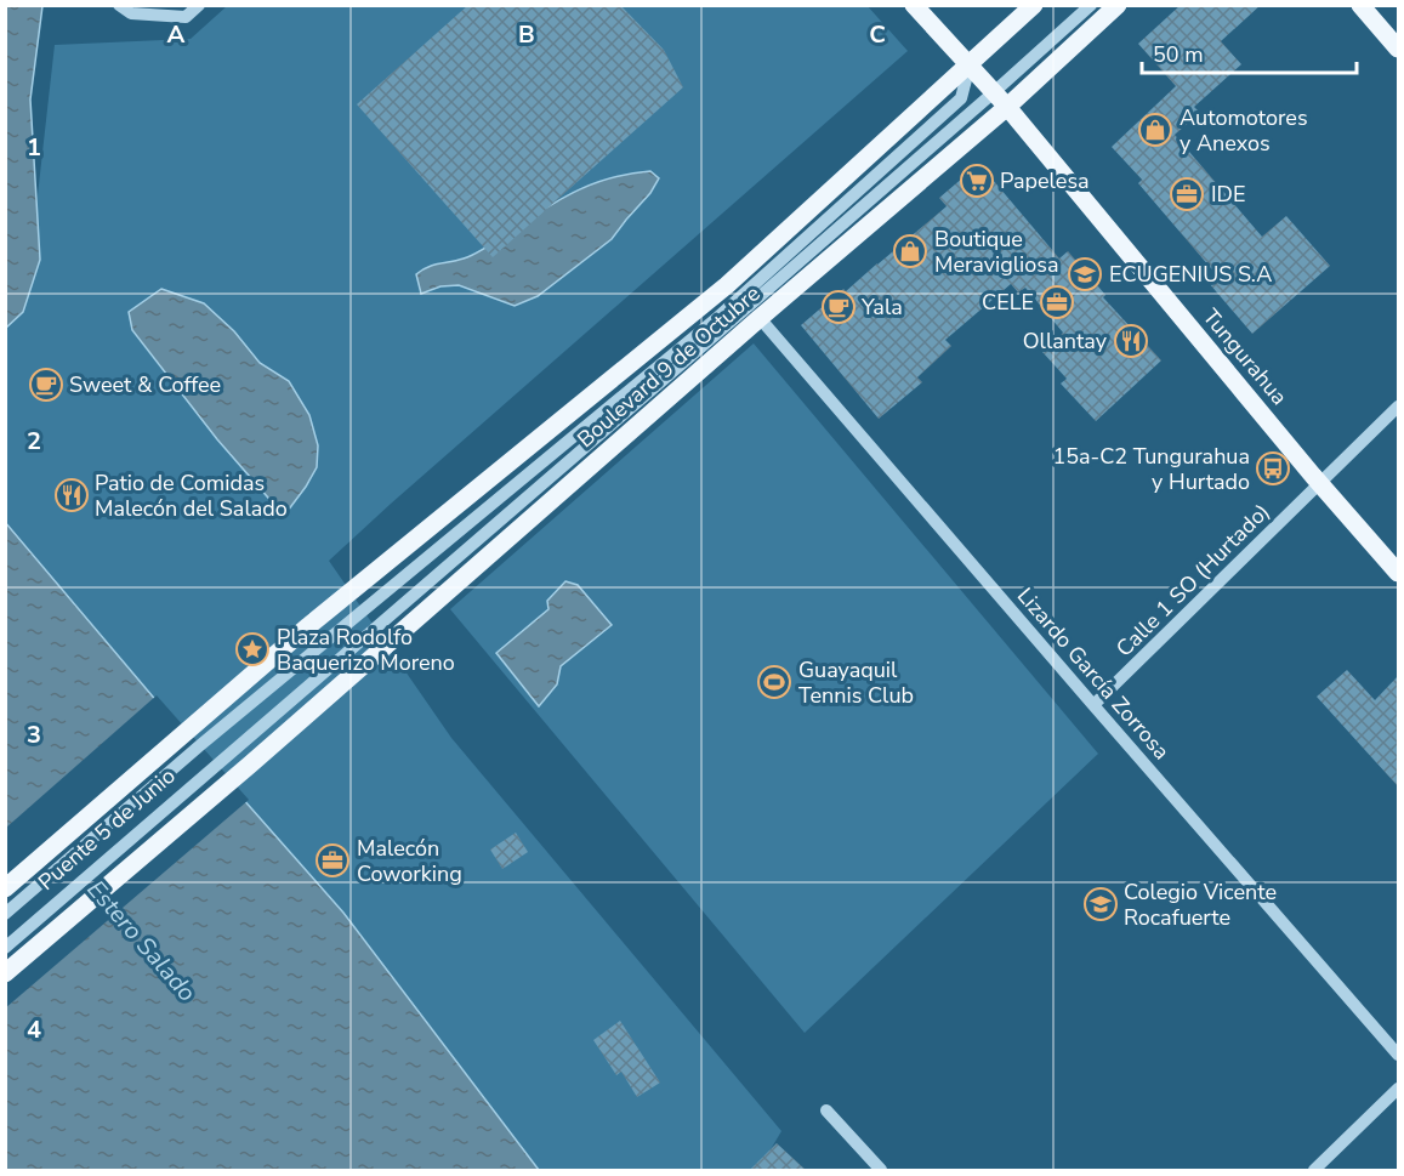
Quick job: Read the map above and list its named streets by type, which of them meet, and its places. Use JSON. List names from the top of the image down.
{
  "streets": {
    "main road": ["Tungurahua", "Boulevard 9 de Octubre", "Puente 5 de Junio"],
    "street": ["Calle 1 SO (Hurtado)", "Lizardo García Zorrosa"]
  },
  "crossings": [
    ["Tungurahua", "Boulevard 9 de Octubre"],
    ["Tungurahua", "Calle 1 SO (Hurtado)"],
    ["Boulevard 9 de Octubre", "Lizardo García Zorrosa"],
    ["Boulevard 9 de Octubre", "Puente 5 de Junio"],
    ["Calle 1 SO (Hurtado)", "Lizardo García Zorrosa"]
  ],
  "water": ["Estero Salado"],
  "places": {
    "shop": ["Automotores y Anexos", "Boutique Meravigliosa"],
    "supermarket": ["Papelesa"],
    "office": ["IDE", "CELE", "Malecón Coworking"],
    "school or university": ["ECUGENIUS S.A", "Colegio Vicente Rocafuerte"],
    "cafe": ["Yala", "Sweet & Coffee"],
    "restaurant": ["Ollantay", "Patio de Comidas Malecón del Salado"],
    "bus stop": ["15a-C2 Tungurahua y Hurtado"],
    "place": ["Plaza Rodolfo Baquerizo Moreno"],
    "sports": ["Guayaquil Tennis Club"]
  },
  "scale_bar": "50 m",
  "grid": {
    "columns": ["A", "B", "C"],
    "rows": [
      "1",
      "2",
      "3",
      "4"
    ]
  }
}
